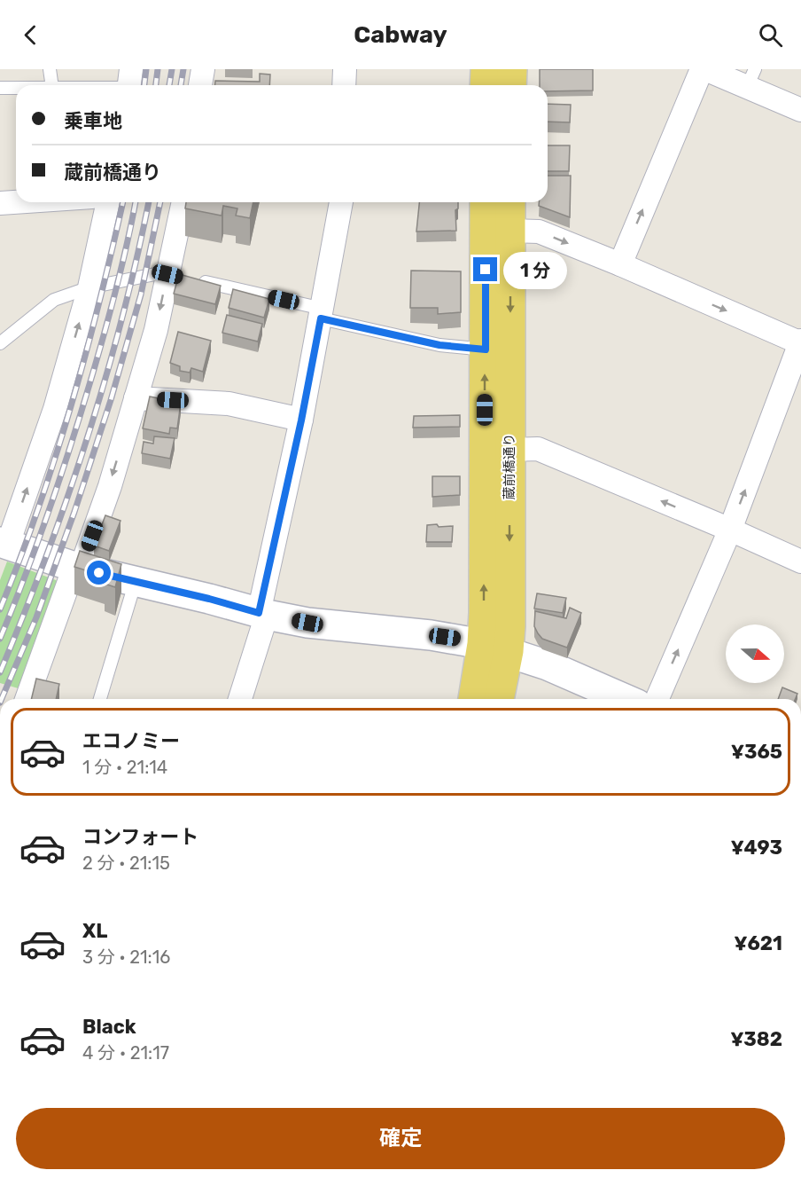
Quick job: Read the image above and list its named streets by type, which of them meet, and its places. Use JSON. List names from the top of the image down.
{
  "streets": {
    "main road": ["蔵前橋通り"]
  },
  "north": "right",
  "page": {
    "header": "Cabway",
    "banner": ["乗車地", "蔵前橋通り"],
    "bubble": "1 分",
    "list": [
      {
        "name": "エコノミー",
        "note": "1 分 · 21:14",
        "value": "¥365"
      },
      {
        "name": "コンフォート",
        "note": "2 分 · 21:15",
        "value": "¥493"
      },
      {
        "name": "XL",
        "note": "3 分 · 21:16",
        "value": "¥621"
      },
      {
        "name": "Black",
        "note": "4 分 · 21:17",
        "value": "¥382"
      }
    ],
    "buttons": "確定"
  }
}
